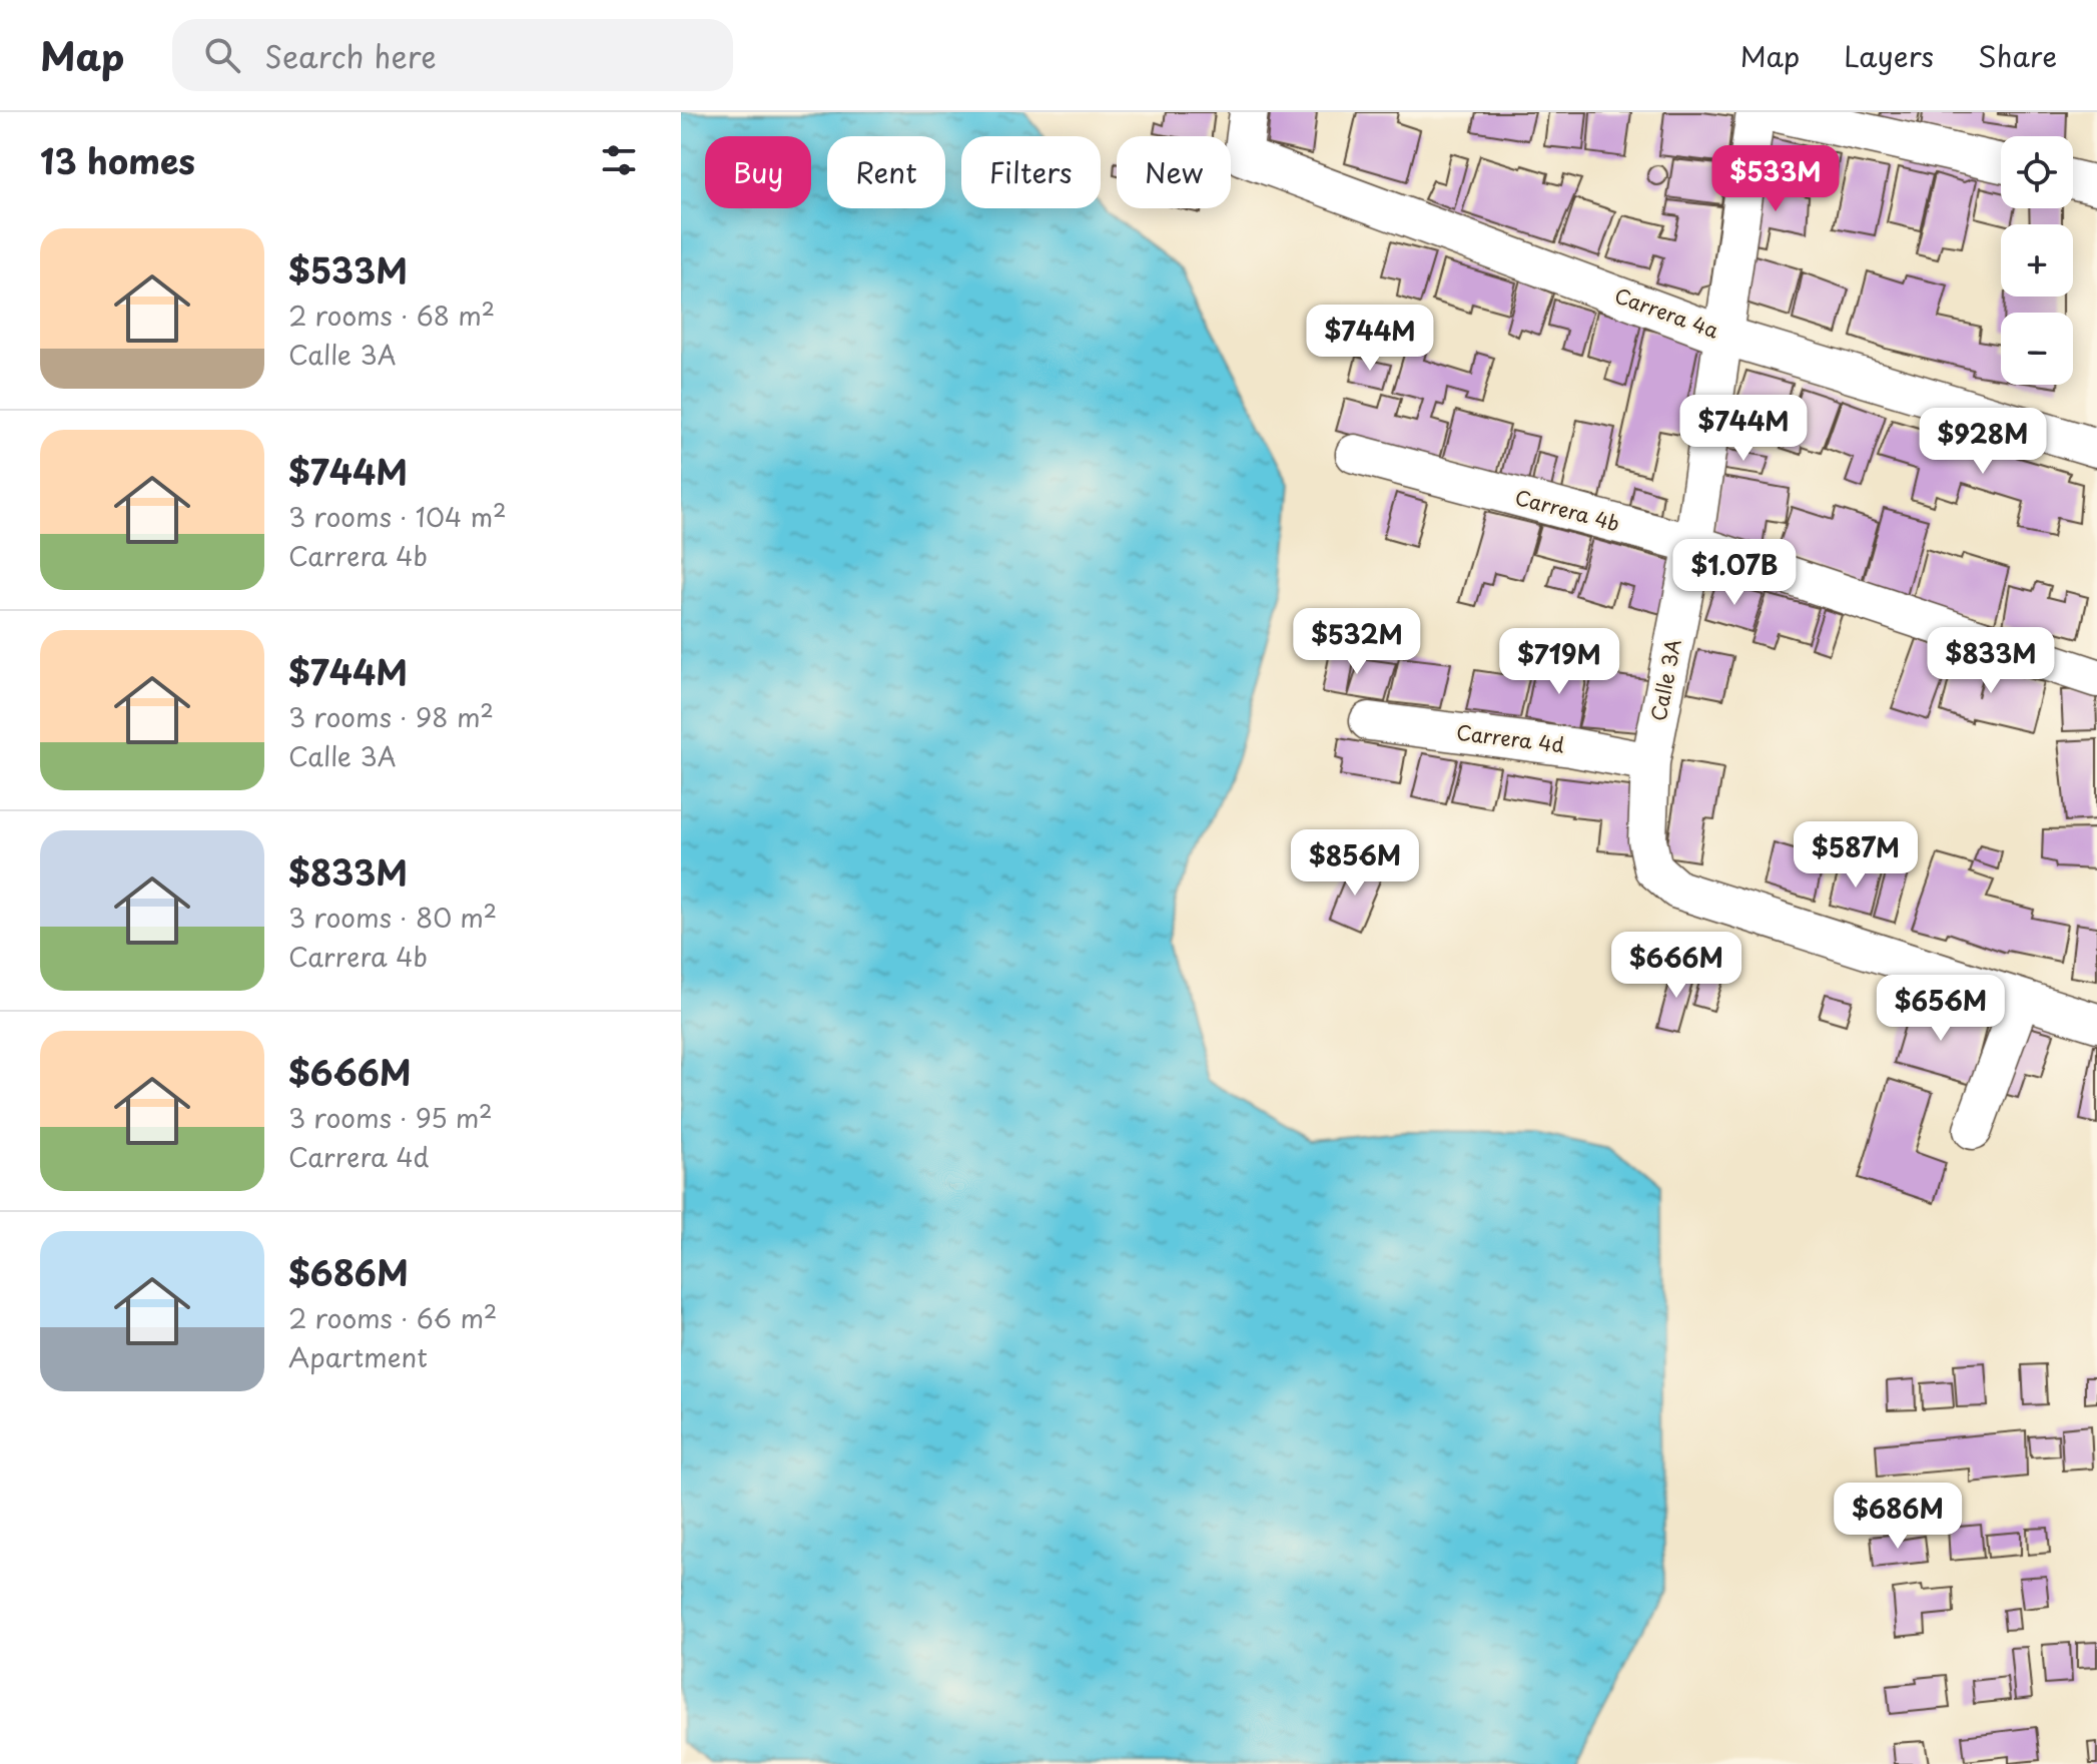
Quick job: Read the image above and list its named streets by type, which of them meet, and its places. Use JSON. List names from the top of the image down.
{
  "streets": {
    "street": [
      "Carrera 4a",
      "Carrera 4b",
      "Calle 3A",
      "Carrera 4d"
    ]
  },
  "crossings": [
    ["Carrera 4a", "Calle 3A"],
    ["Carrera 4b", "Calle 3A"],
    ["Calle 3A", "Carrera 4d"]
  ],
  "page": {
    "header": "Map",
    "search": "Search here",
    "nav": ["Map", "Layers", "Share"],
    "heading": "13 homes",
    "map_buttons": ["+", "−"],
    "chip": [
      "Buy",
      "Rent",
      "Filters",
      "New"
    ],
    "price": [
      "$533M",
      "$744M",
      "$744M",
      "$928M",
      "$1.07B",
      "$532M",
      "$833M",
      "$719M",
      "$587M",
      "$856M",
      "$666M",
      "$656M",
      "$686M"
    ],
    "list": [
      {
        "name": "$533M",
        "note": "2 rooms · 68 m² · Calle 3A"
      },
      {
        "name": "$744M",
        "note": "3 rooms · 104 m² · Carrera 4b"
      },
      {
        "name": "$744M",
        "note": "3 rooms · 98 m² · Calle 3A"
      },
      {
        "name": "$833M",
        "note": "3 rooms · 80 m² · Carrera 4b"
      },
      {
        "name": "$666M",
        "note": "3 rooms · 95 m² · Carrera 4d"
      },
      {
        "name": "$686M",
        "note": "2 rooms · 66 m² · Apartment"
      }
    ]
  }
}
